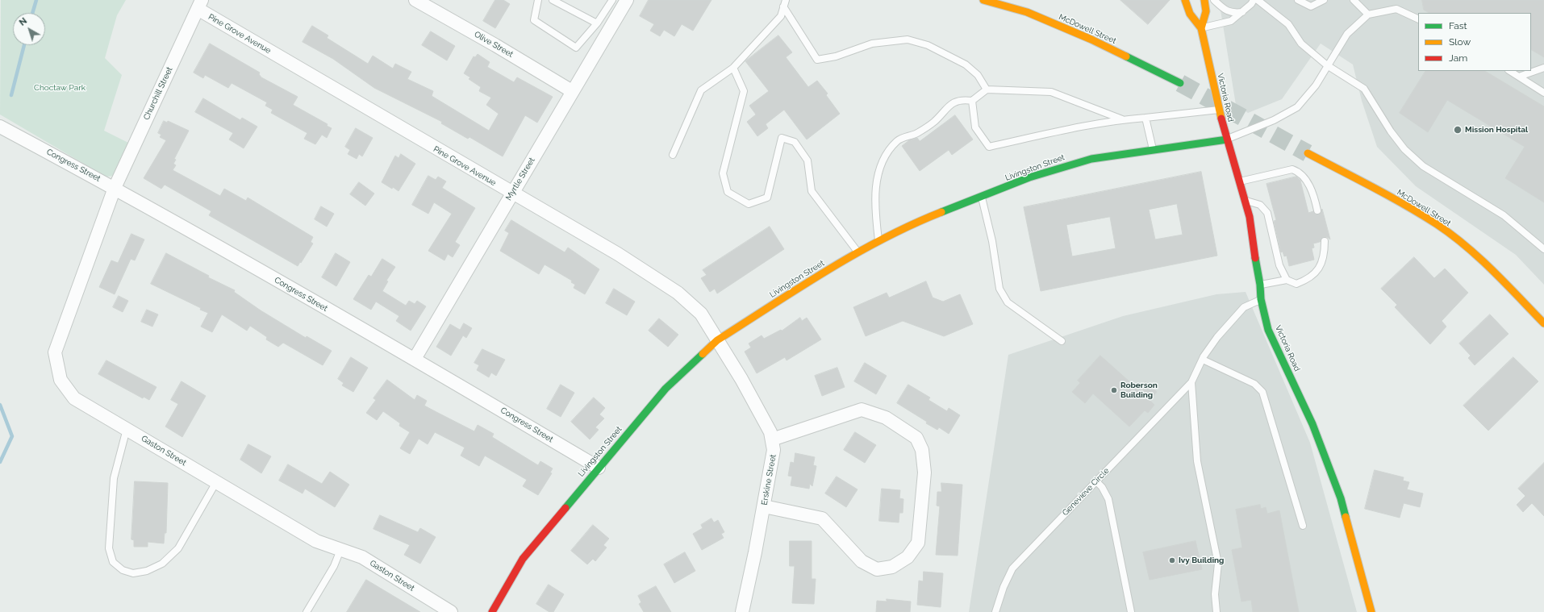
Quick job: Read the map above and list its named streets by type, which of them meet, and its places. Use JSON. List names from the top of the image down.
{
  "streets": {
    "street": [
      "McDowell Street",
      "Pine Grove Avenue",
      "Olive Street",
      "Churchill Street",
      "Victoria Road",
      "Congress Street",
      "Livingston Street",
      "Myrtle Street",
      "Gaston Street",
      "Erskine Street"
    ],
    "lane": ["Genevieve Circle"]
  },
  "crossings": [
    ["Pine Grove Avenue", "Churchill Street"],
    ["Pine Grove Avenue", "Livingston Street"],
    ["Pine Grove Avenue", "Myrtle Street"],
    ["Pine Grove Avenue", "Erskine Street"],
    ["Olive Street", "Myrtle Street"],
    ["Churchill Street", "Congress Street"],
    ["Churchill Street", "Gaston Street"],
    ["Victoria Road", "Livingston Street"],
    ["Congress Street", "Livingston Street"],
    ["Congress Street", "Myrtle Street"],
    ["Congress Street", "Gaston Street"],
    ["Livingston Street", "Erskine Street"]
  ],
  "parks": ["Choctaw Park"],
  "places": ["Mission Hospital", "Roberson Building", "Ivy Building"],
  "legend": ["Fast", "Slow", "Jam"],
  "north": "top left"
}
